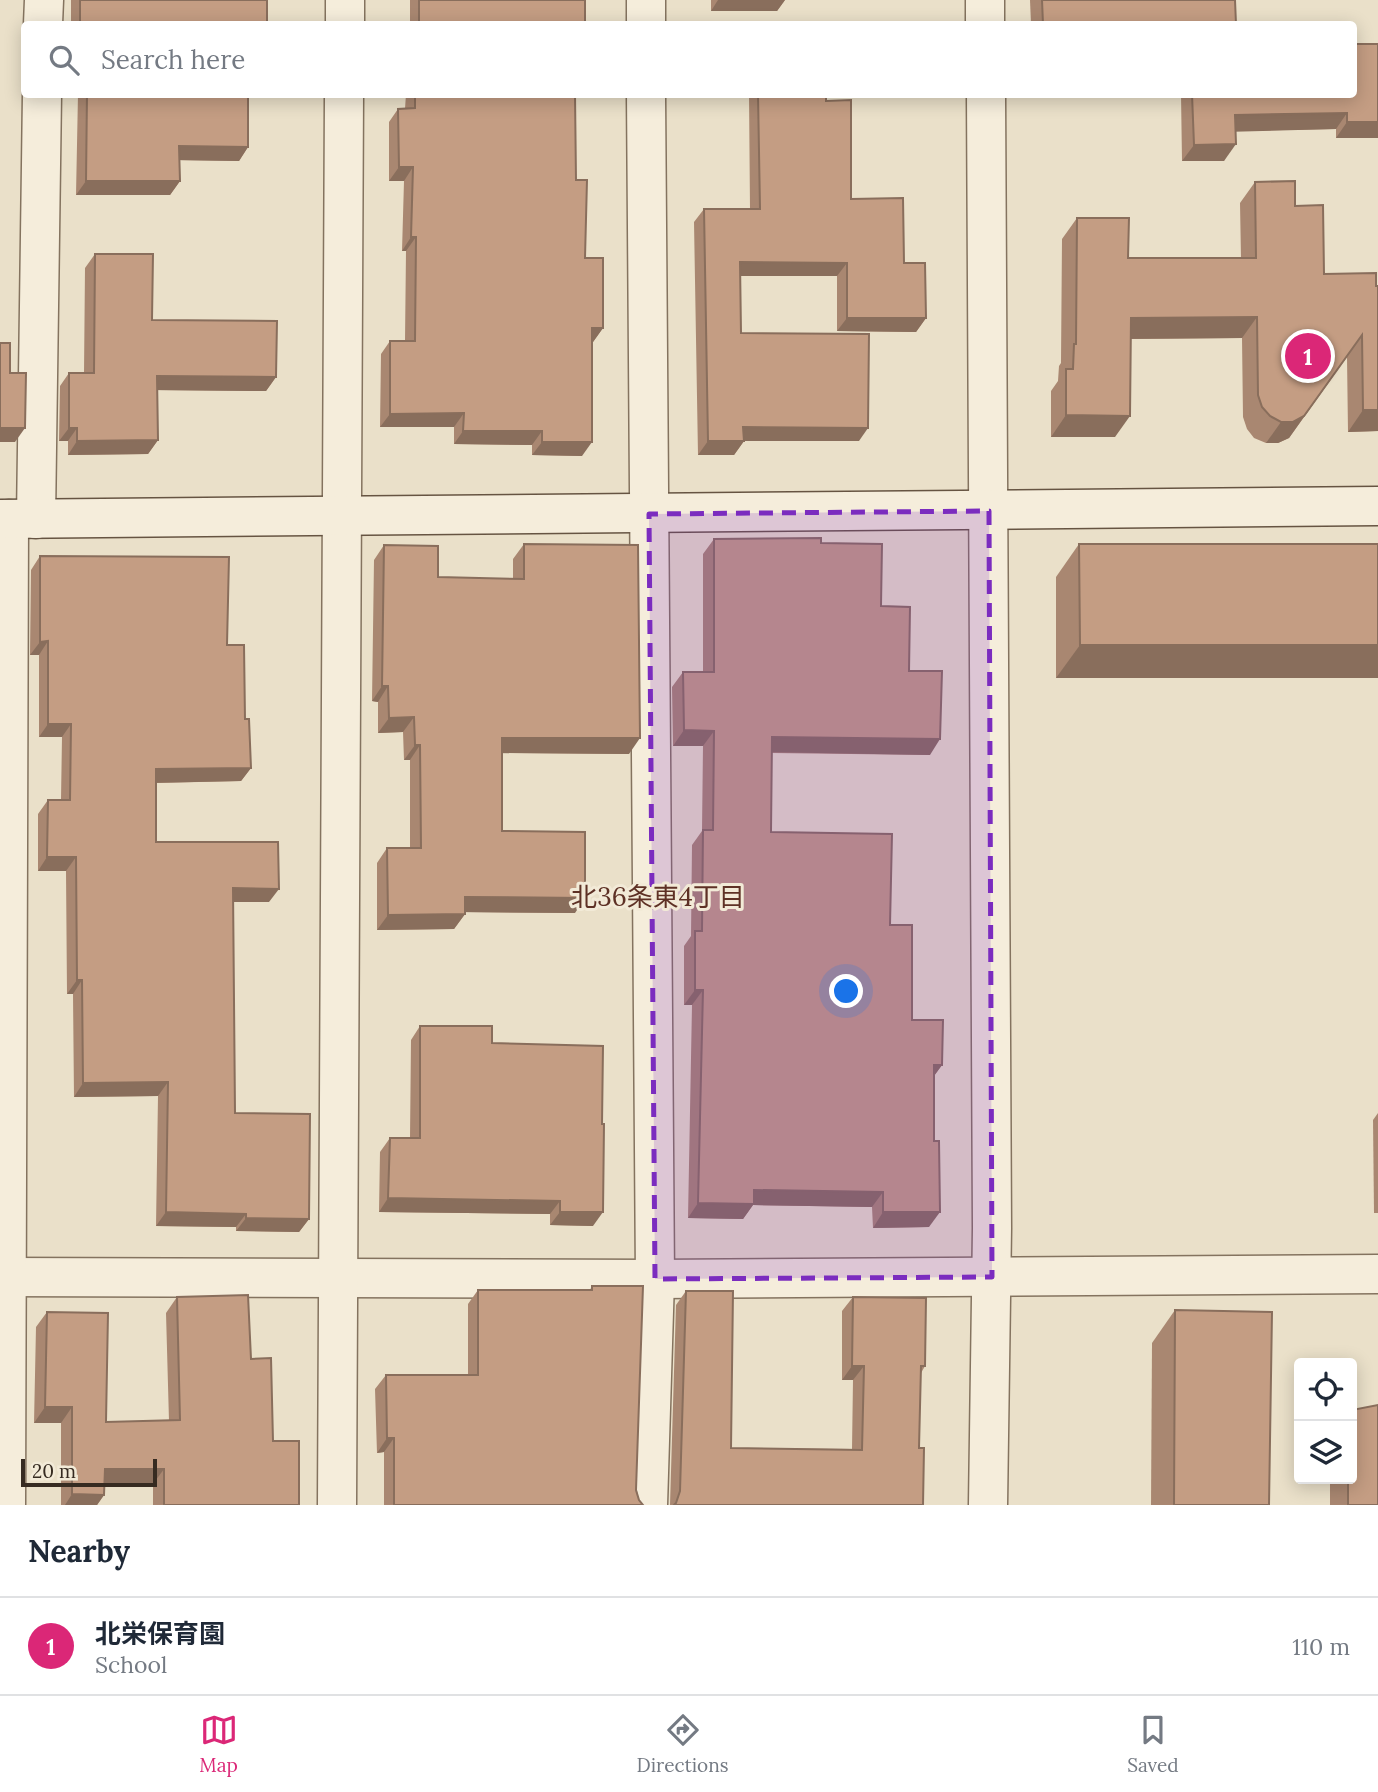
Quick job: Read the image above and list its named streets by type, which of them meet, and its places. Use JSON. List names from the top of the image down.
{
  "districts": ["北36条東4丁目"],
  "scale_bar": "20 m",
  "page": {
    "search": "Search here",
    "pins": "1",
    "scale": "20 m",
    "heading": "Nearby",
    "list": [
      {
        "mark": "1",
        "name": "北栄保育園",
        "note": "School",
        "value": "110 m"
      }
    ],
    "nav": ["Map", "Directions", "Saved"]
  }
}
